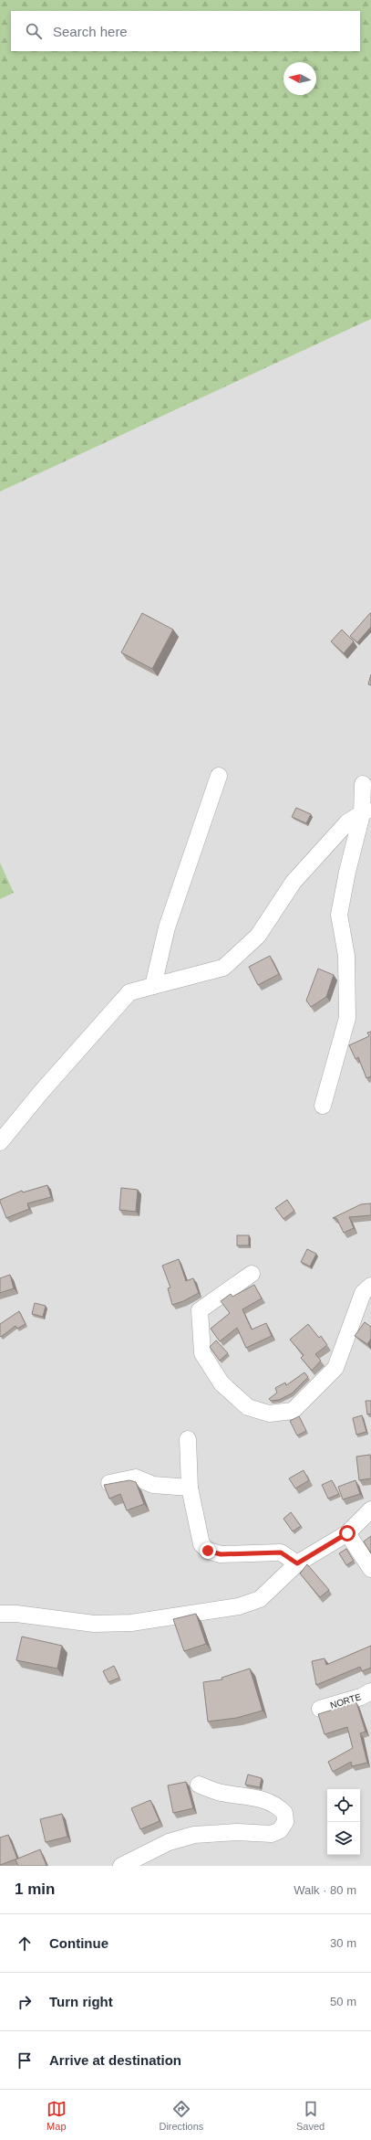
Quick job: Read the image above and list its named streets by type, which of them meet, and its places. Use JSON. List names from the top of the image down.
{
  "streets": {
    "street": ["NORTE"]
  },
  "north": "left",
  "page": {
    "search": "Search here",
    "heading": ["1 min", "Walk · 80 m"],
    "list": [
      ["Continue", "30 m"],
      ["Turn right", "50 m"],
      "Arrive at destination"
    ],
    "nav": ["Map", "Directions", "Saved"]
  }
}
